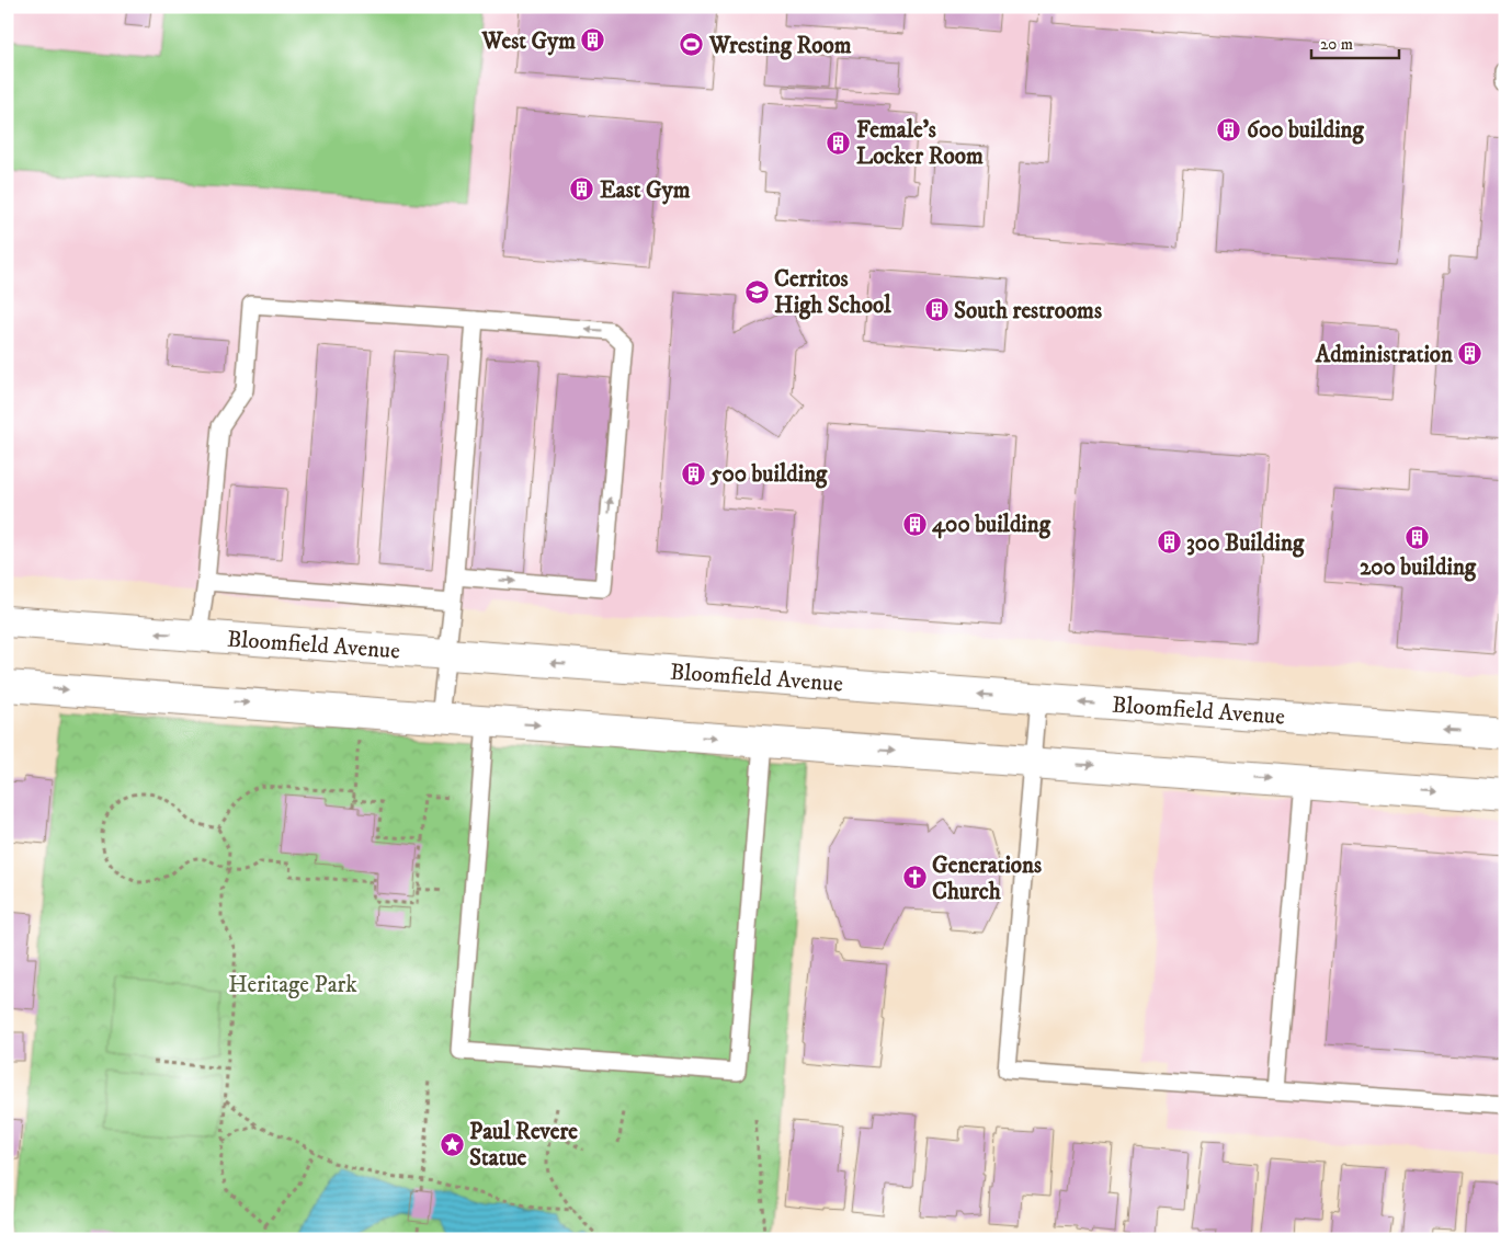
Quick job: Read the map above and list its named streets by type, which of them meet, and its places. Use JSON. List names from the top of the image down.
{
  "streets": {
    "street": ["Bloomfield Avenue"]
  },
  "parks": ["Heritage Park"],
  "places": {
    "building": [
      "West Gym",
      "600 building",
      "Female's Locker Room",
      "East Gym",
      "South restrooms",
      "Administration",
      "500 building",
      "400 building",
      "200 building",
      "300 Building"
    ],
    "sports": ["Wresting Room"],
    "school or university": ["Cerritos High School"],
    "church": ["Generations Church"],
    "place": ["Paul Revere Statue"]
  },
  "scale_bar": "20 m"
}
